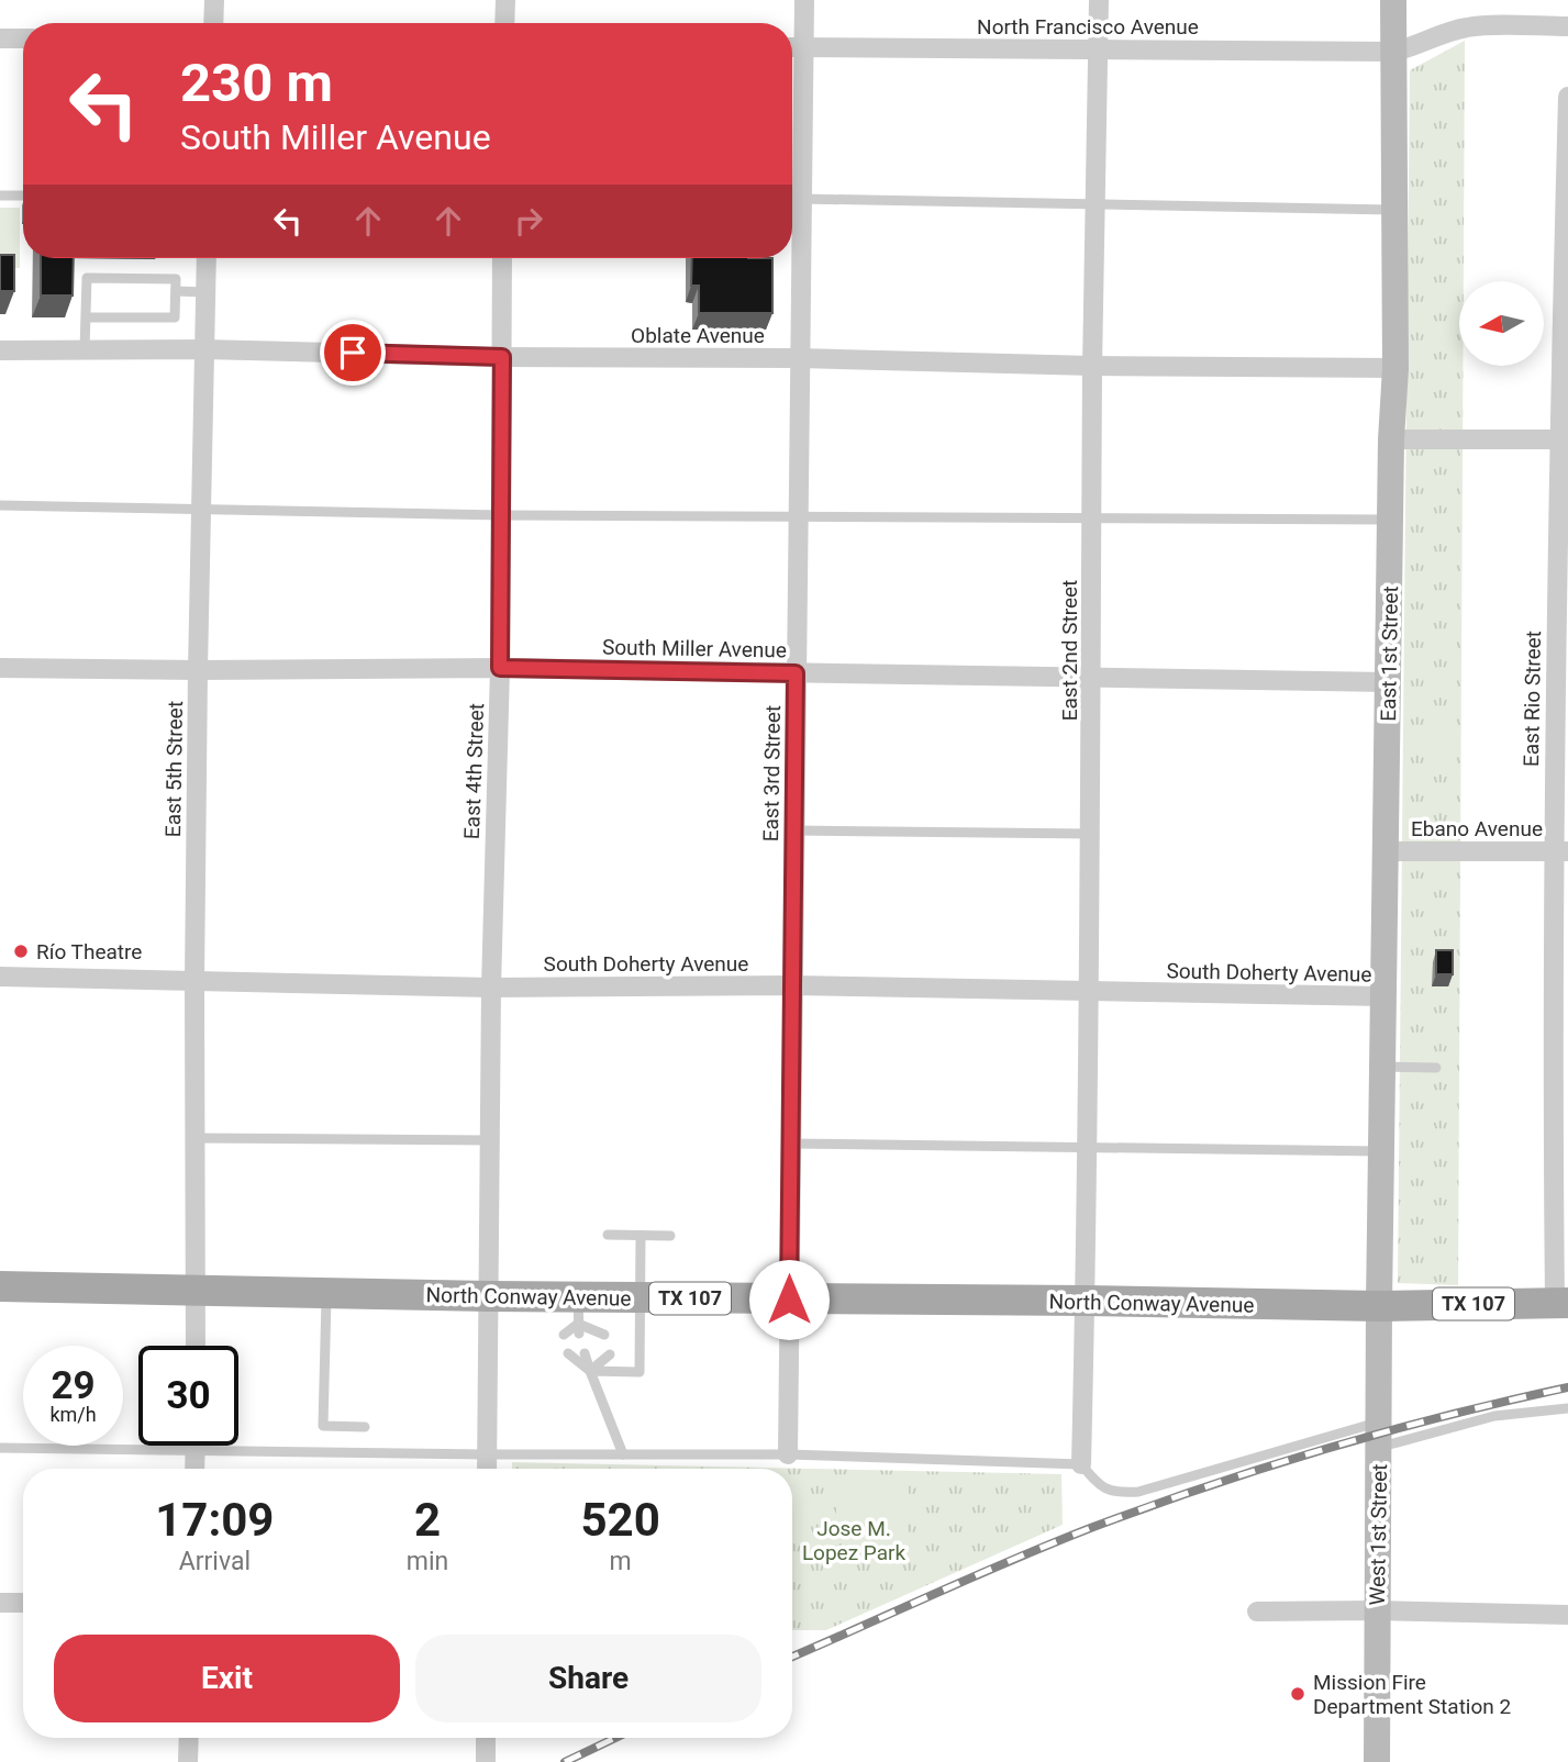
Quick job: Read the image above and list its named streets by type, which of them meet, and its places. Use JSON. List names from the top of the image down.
{
  "streets": {
    "main road": ["North Conway Avenue", "TX 107"],
    "street": [
      "North Francisco Avenue",
      "Oblate Avenue",
      "South Miller Avenue",
      "East 2nd Street",
      "East 1st Street",
      "East Rio Street",
      "East 5th Street",
      "East 4th Street",
      "East 3rd Street",
      "Ebano Avenue",
      "South Doherty Avenue",
      "West 1st Street"
    ]
  },
  "crossings": [
    ["North Francisco Avenue", "East 2nd Street"],
    ["North Francisco Avenue", "East 1st Street"],
    ["North Francisco Avenue", "East 3rd Street"],
    ["Oblate Avenue", "East 2nd Street"],
    ["Oblate Avenue", "East 1st Street"],
    ["Oblate Avenue", "East 5th Street"],
    ["Oblate Avenue", "East 4th Street"],
    ["Oblate Avenue", "East 3rd Street"],
    ["South Miller Avenue", "East 2nd Street"],
    ["South Miller Avenue", "East 1st Street"],
    ["South Miller Avenue", "East 5th Street"],
    ["South Miller Avenue", "East 4th Street"],
    ["South Miller Avenue", "East 3rd Street"],
    ["East 2nd Street", "South Doherty Avenue"],
    ["East 2nd Street", "North Conway Avenue"],
    ["East 1st Street", "Ebano Avenue"],
    ["East 1st Street", "South Doherty Avenue"],
    ["East 1st Street", "North Conway Avenue"],
    ["East 1st Street", "TX 107"],
    ["East 1st Street", "West 1st Street"],
    ["East Rio Street", "Ebano Avenue"],
    ["East Rio Street", "TX 107"],
    ["East 5th Street", "South Doherty Avenue"],
    ["East 5th Street", "North Conway Avenue"],
    ["East 4th Street", "South Doherty Avenue"],
    ["East 4th Street", "North Conway Avenue"],
    ["East 3rd Street", "South Doherty Avenue"],
    ["East 3rd Street", "North Conway Avenue"],
    ["North Conway Avenue", "TX 107"],
    ["North Conway Avenue", "West 1st Street"],
    ["TX 107", "West 1st Street"]
  ],
  "parks": ["Jose M. Lopez Park"],
  "places": ["Río Theatre", "Mission Fire Department Station 2"],
  "north": "left",
  "page": {
    "turn": ["230 m", "South Miller Avenue"],
    "speed": "29 km/h",
    "limit": "30",
    "eta": [
      "17:09",
      "Arrival",
      "2",
      "min",
      "520",
      "m"
    ],
    "buttons": ["Exit", "Share"]
  }
}
